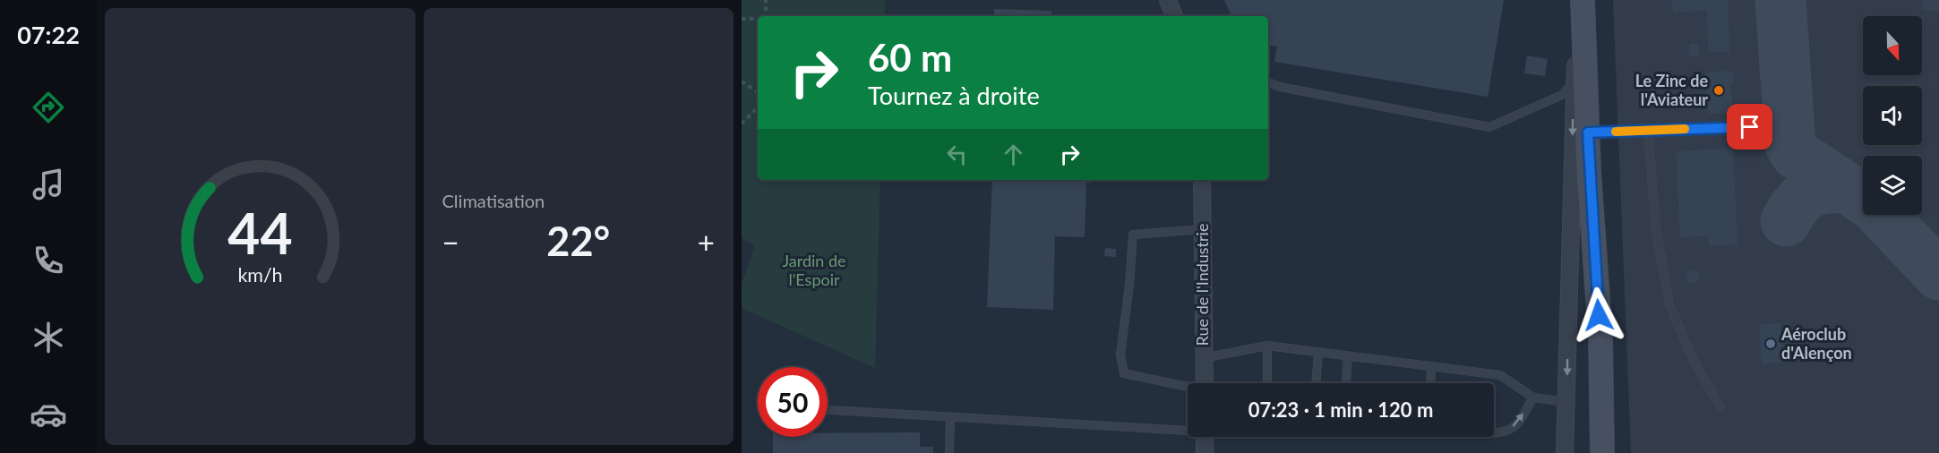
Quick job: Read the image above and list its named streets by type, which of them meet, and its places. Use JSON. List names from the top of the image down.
{
  "streets": {
    "street": ["Rue de l'Industrie"]
  },
  "parks": ["Jardin de l'Espoir"],
  "places": ["Le Zinc de l'Aviateur", "Aéroclub d'Alençon"],
  "north": "bottom",
  "page": {
    "tabs": "07:22",
    "tile": "Climatisation",
    "turn": ["60 m", "Tournez à droite"],
    "heat": ["−", "22°", "+"],
    "limit": "50",
    "trip": "07:23 · 1 min · 120 m",
    "gauge": ["44", "km/h"]
  }
}
